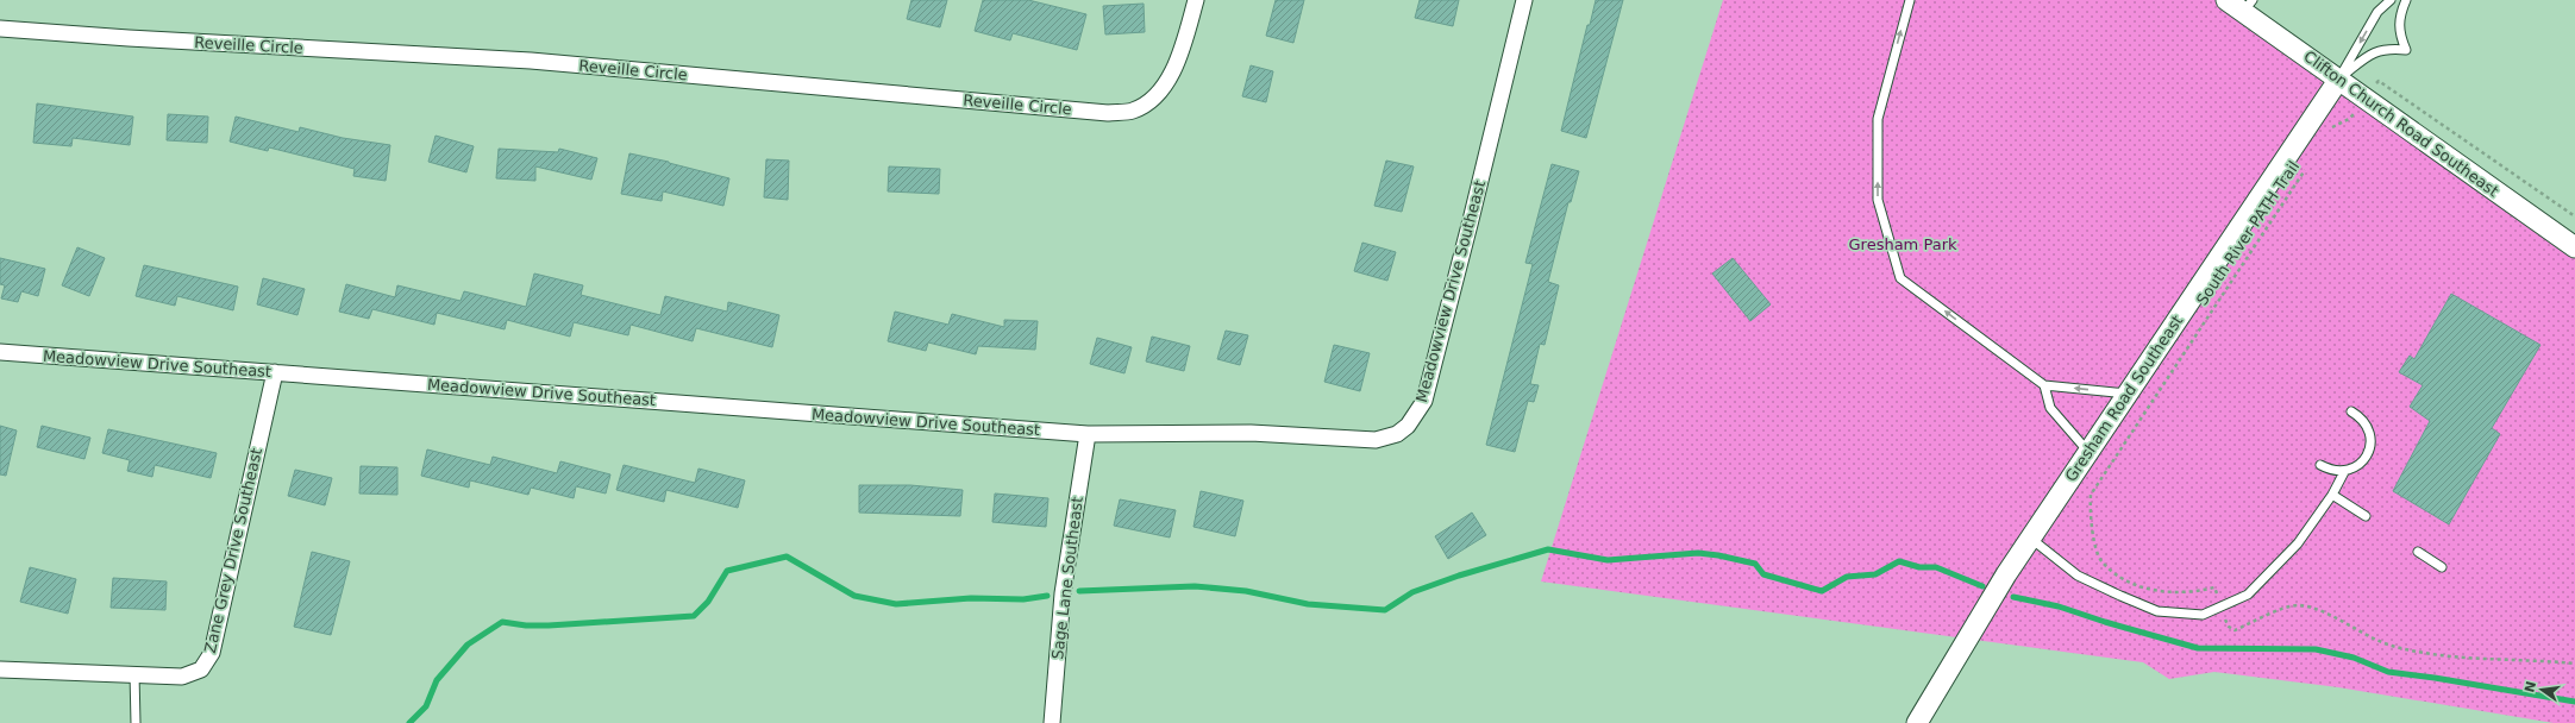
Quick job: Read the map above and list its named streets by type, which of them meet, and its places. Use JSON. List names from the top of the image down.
{
  "streets": {
    "street": [
      "Reveille Circle",
      "Clifton Church Road Southeast",
      "Meadowview Drive Southeast",
      "Gresham Road Southeast",
      "Zane Grey Drive Southeast",
      "Sage Lane Southeast"
    ],
    "path": ["South River PATH Trail"]
  },
  "crossings": [
    ["Clifton Church Road Southeast", "Gresham Road Southeast"],
    ["Meadowview Drive Southeast", "Zane Grey Drive Southeast"],
    ["Meadowview Drive Southeast", "Sage Lane Southeast"]
  ],
  "parks": ["Gresham Park"],
  "north": "left"
}
